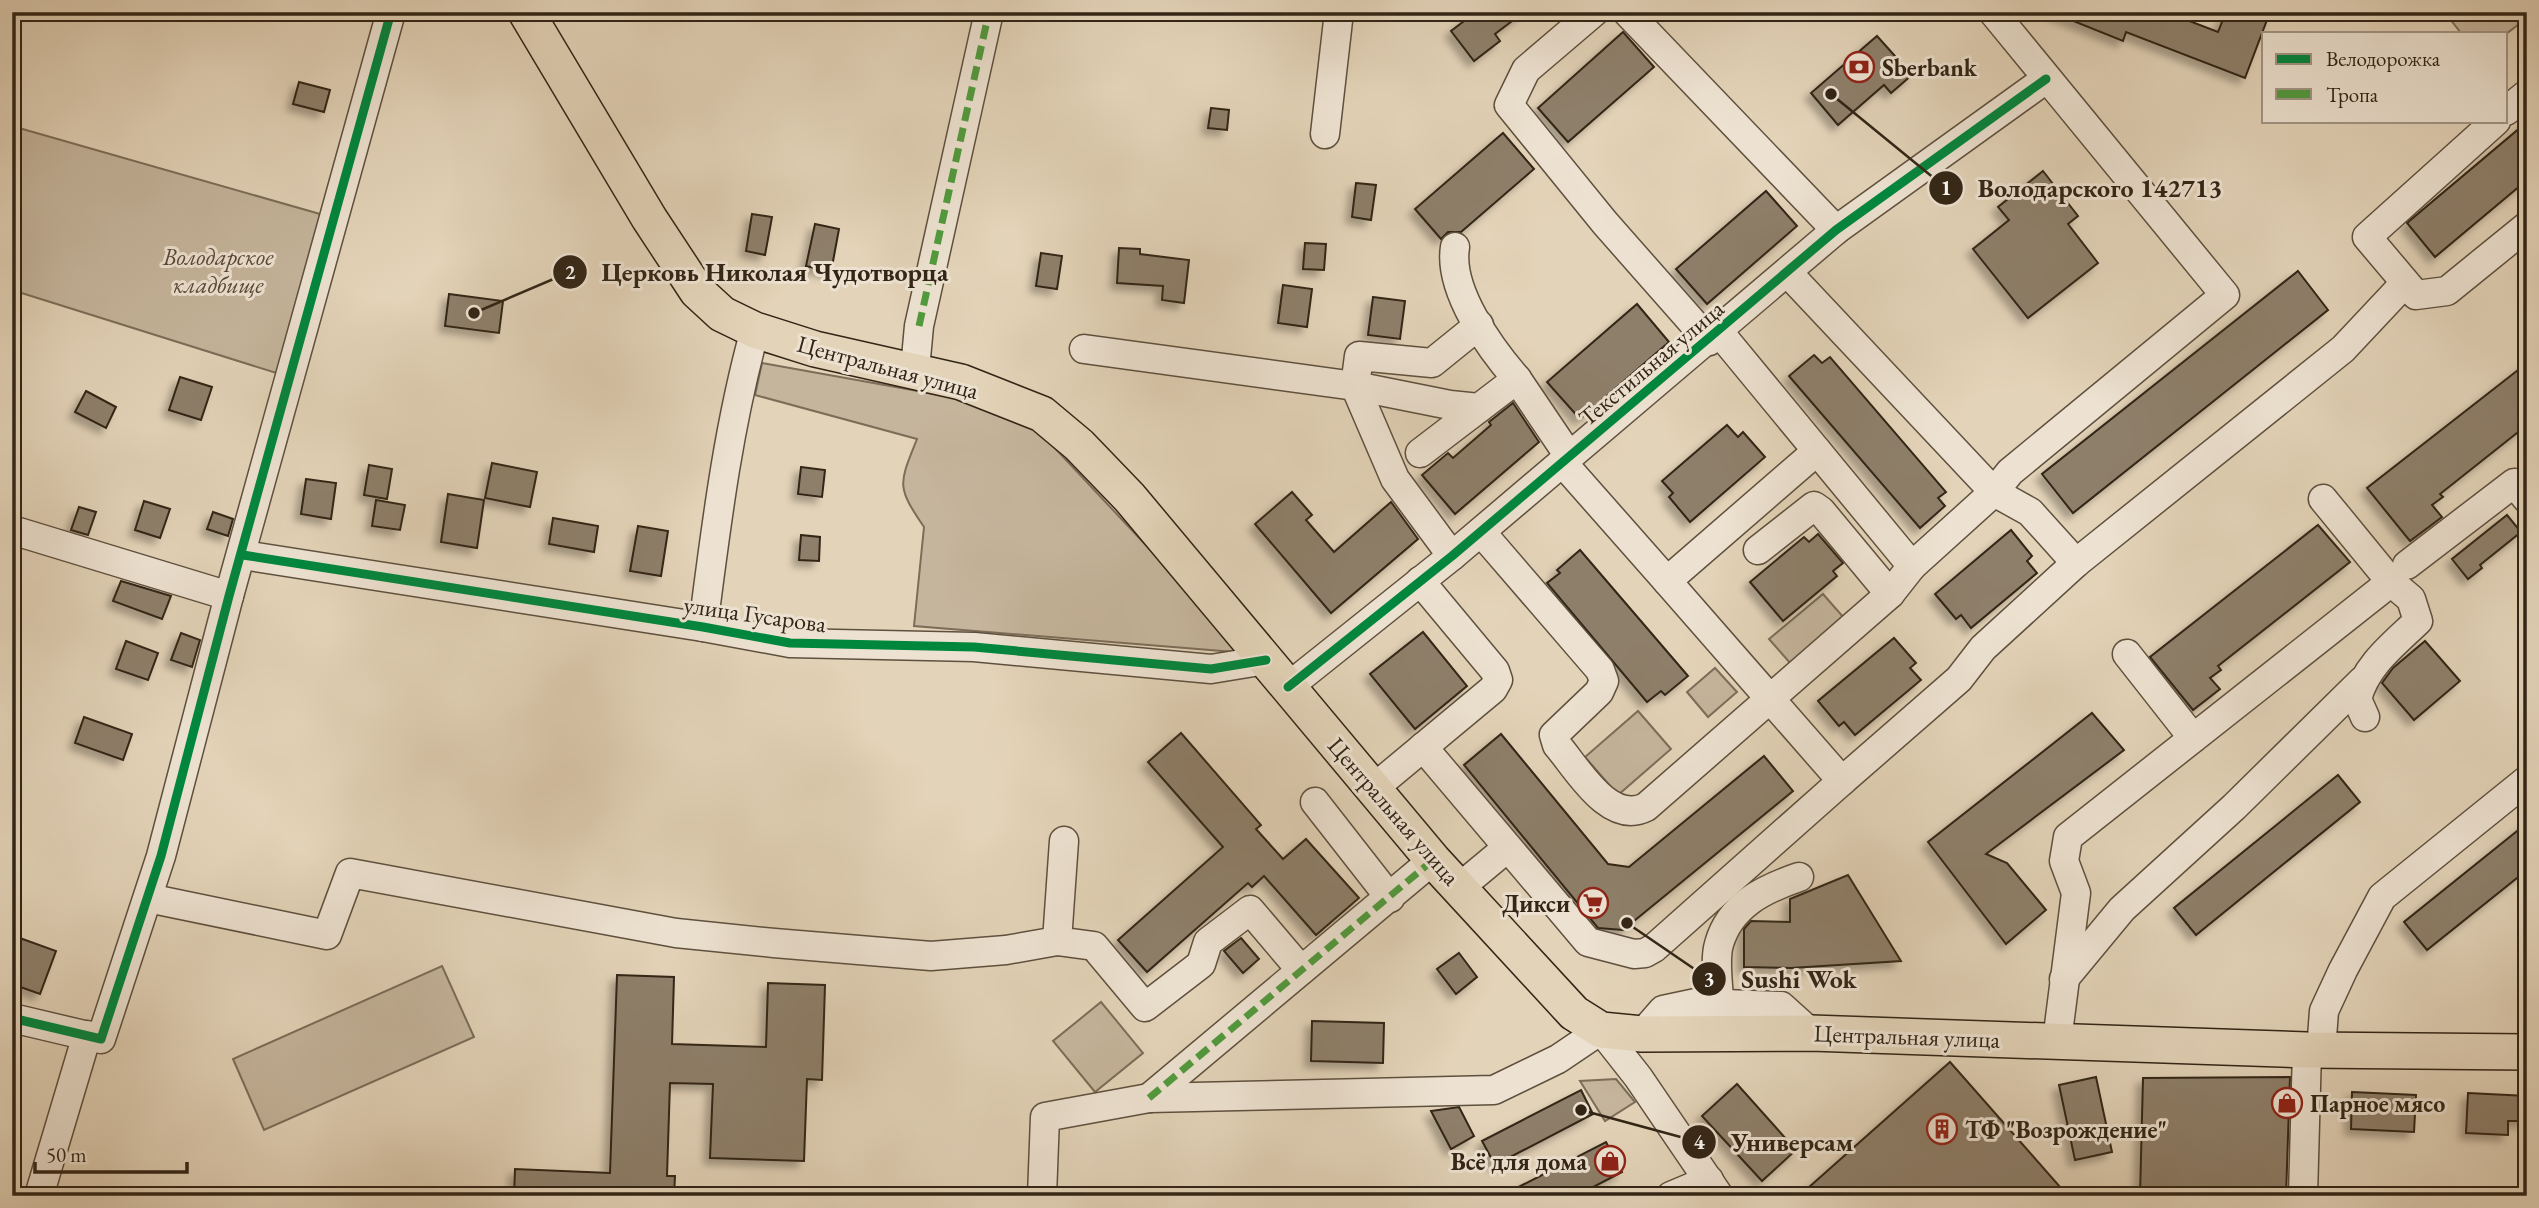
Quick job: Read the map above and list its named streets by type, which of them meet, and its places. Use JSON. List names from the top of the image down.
{
  "streets": {
    "main road": ["Центральная улица"],
    "street": ["Текстильная улица", "улица Гусарова"]
  },
  "crossings": [
    ["Текстильная улица", "Центральная улица"],
    ["Центральная улица", "улица Гусарова"]
  ],
  "parks": ["Володарское кладбище"],
  "places": {
    "bank": ["Sberbank"],
    "other": [
      "Володарского 142713",
      "Церковь Николая Чудотворца",
      "Sushi Wok",
      "Универсам"
    ],
    "supermarket": ["Дикси"],
    "shop": ["Парное мясо", "Всё для дома"],
    "building": ["ТФ \"Возрождение\""]
  },
  "legend": ["Велодорожка", "Тропа"],
  "scale_bar": "50 m"
}
